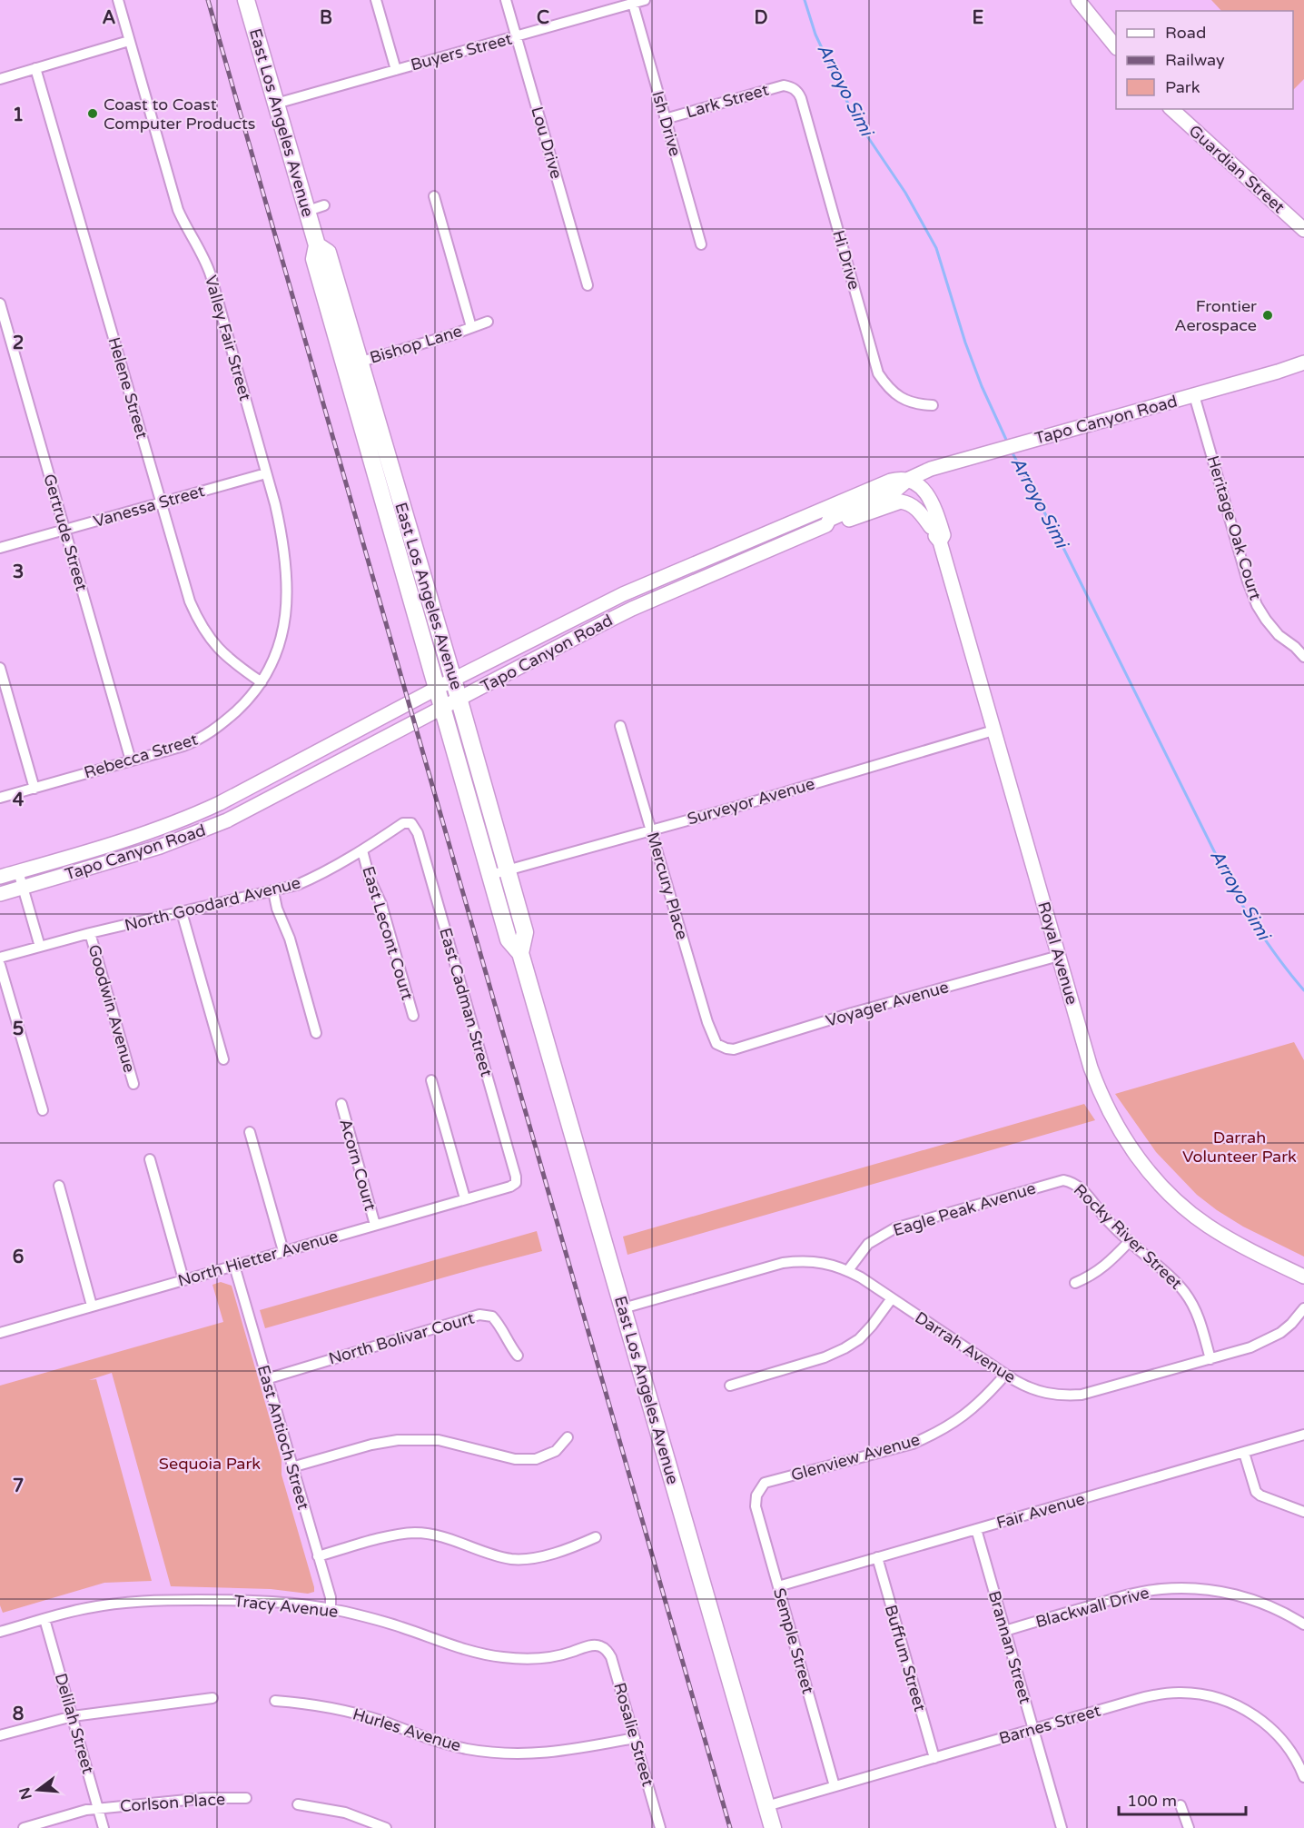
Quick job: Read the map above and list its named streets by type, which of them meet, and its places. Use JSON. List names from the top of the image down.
{
  "streets": {
    "main road": [
      "East Los Angeles Avenue",
      "Guardian Street",
      "Tapo Canyon Road",
      "Royal Avenue"
    ],
    "street": [
      "Buyers Street",
      "Lark Street",
      "Ish Drive",
      "Lou Drive",
      "Hi Drive",
      "Valley Fair Street",
      "Bishop Lane",
      "Helene Street",
      "Vanessa Street",
      "Heritage Oak Court",
      "Gertrude Street",
      "Rebecca Street",
      "Surveyor Avenue",
      "Mercury Place",
      "North Goodard Avenue",
      "East Lecont Court",
      "East Cadman Street",
      "Voyager Avenue",
      "Goodwin Avenue",
      "Acorn Court",
      "Eagle Peak Avenue",
      "Rocky River Street",
      "North Hietter Avenue",
      "North Bolivar Court",
      "Darrah Avenue",
      "East Antioch Street",
      "Glenview Avenue",
      "Fair Avenue",
      "Tracy Avenue",
      "Blackwall Drive",
      "Semple Street",
      "Brannan Street",
      "Buffum Street",
      "Delilah Street",
      "Barnes Street",
      "Hurles Avenue",
      "Rosalie Street",
      "Corlson Place"
    ]
  },
  "crossings": [
    ["Buyers Street", "East Los Angeles Avenue"],
    ["Buyers Street", "Ish Drive"],
    ["Buyers Street", "Lou Drive"],
    ["Lark Street", "Ish Drive"],
    ["Lark Street", "Hi Drive"],
    ["East Los Angeles Avenue", "Bishop Lane"],
    ["East Los Angeles Avenue", "Tapo Canyon Road"],
    ["East Los Angeles Avenue", "Surveyor Avenue"],
    ["East Los Angeles Avenue", "Darrah Avenue"],
    ["East Los Angeles Avenue", "Barnes Street"],
    ["Valley Fair Street", "Helene Street"],
    ["Valley Fair Street", "Vanessa Street"],
    ["Valley Fair Street", "Rebecca Street"],
    ["Helene Street", "Vanessa Street"],
    ["Helene Street", "Rebecca Street"],
    ["Tapo Canyon Road", "Heritage Oak Court"],
    ["Tapo Canyon Road", "Royal Avenue"],
    ["Vanessa Street", "Gertrude Street"],
    ["Gertrude Street", "Rebecca Street"],
    ["Surveyor Avenue", "Mercury Place"],
    ["Surveyor Avenue", "Royal Avenue"],
    ["Mercury Place", "Voyager Avenue"],
    ["North Goodard Avenue", "East Lecont Court"],
    ["North Goodard Avenue", "East Cadman Street"],
    ["North Goodard Avenue", "Goodwin Avenue"],
    ["Royal Avenue", "Voyager Avenue"],
    ["East Cadman Street", "North Hietter Avenue"],
    ["Acorn Court", "North Hietter Avenue"],
    ["Eagle Peak Avenue", "Rocky River Street"],
    ["Eagle Peak Avenue", "Darrah Avenue"],
    ["Rocky River Street", "Darrah Avenue"],
    ["North Hietter Avenue", "East Antioch Street"],
    ["North Bolivar Court", "East Antioch Street"],
    ["Darrah Avenue", "Glenview Avenue"],
    ["East Antioch Street", "Tracy Avenue"],
    ["Glenview Avenue", "Semple Street"],
    ["Fair Avenue", "Semple Street"],
    ["Fair Avenue", "Brannan Street"],
    ["Fair Avenue", "Buffum Street"],
    ["Tracy Avenue", "Delilah Street"],
    ["Tracy Avenue", "Rosalie Street"],
    ["Blackwall Drive", "Brannan Street"],
    ["Semple Street", "Barnes Street"],
    ["Brannan Street", "Barnes Street"],
    ["Buffum Street", "Barnes Street"],
    ["Delilah Street", "Corlson Place"],
    ["Hurles Avenue", "Rosalie Street"]
  ],
  "water": ["Arroyo Simi"],
  "parks": ["Darrah Volunteer Park", "Sequoia Park"],
  "places": ["Coast to Coast Computer Products", "Frontier Aerospace"],
  "legend": ["Road", "Railway", "Park"],
  "scale_bar": "100 m",
  "north": "left",
  "grid": {
    "columns": [
      "A",
      "B",
      "C",
      "D",
      "E"
    ],
    "rows": [
      "1",
      "2",
      "3",
      "4",
      "5",
      "6",
      "7",
      "8"
    ]
  }
}
